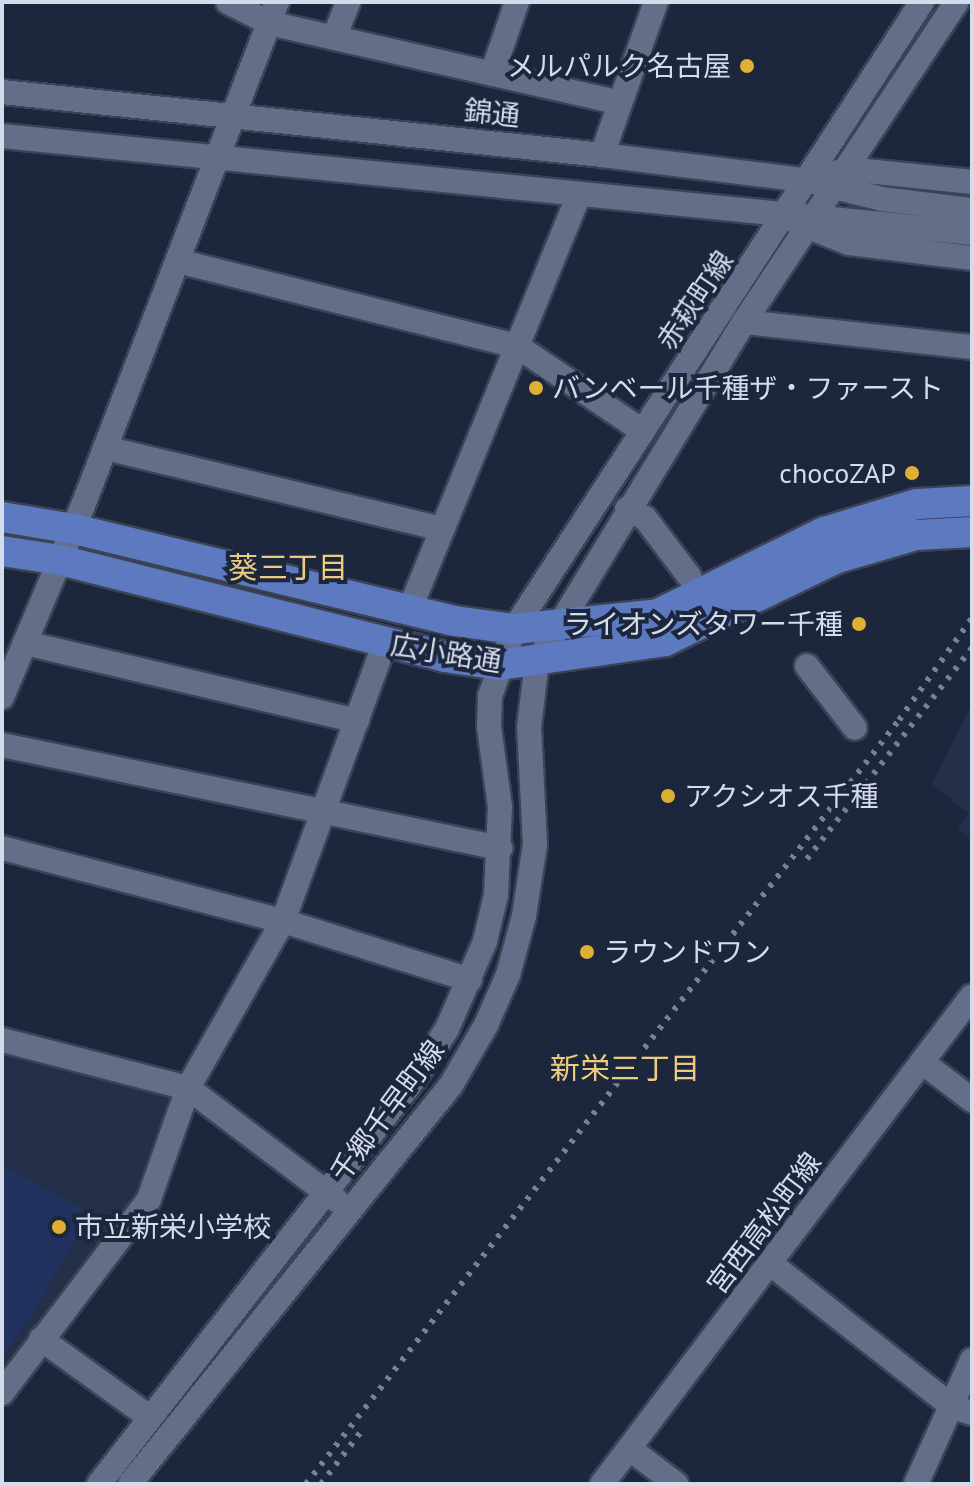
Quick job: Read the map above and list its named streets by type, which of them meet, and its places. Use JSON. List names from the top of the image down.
{
  "streets": {
    "main road": ["広小路通"],
    "street": [
      "錦通",
      "赤萩町線",
      "千郷千早町線",
      "宮西高松町線"
    ]
  },
  "crossings": [
    ["錦通", "赤萩町線"],
    ["赤萩町線", "広小路通"],
    ["赤萩町線", "千郷千早町線"],
    ["広小路通", "千郷千早町線"]
  ],
  "districts": ["葵三丁目", "新栄三丁目"],
  "places": [
    "メルパルク名古屋",
    "バンベール千種ザ・ファースト",
    "chocoZAP",
    "ライオンズタワー千種",
    "アクシオス千種",
    "ラウンドワン",
    "市立新栄小学校"
  ]
}
